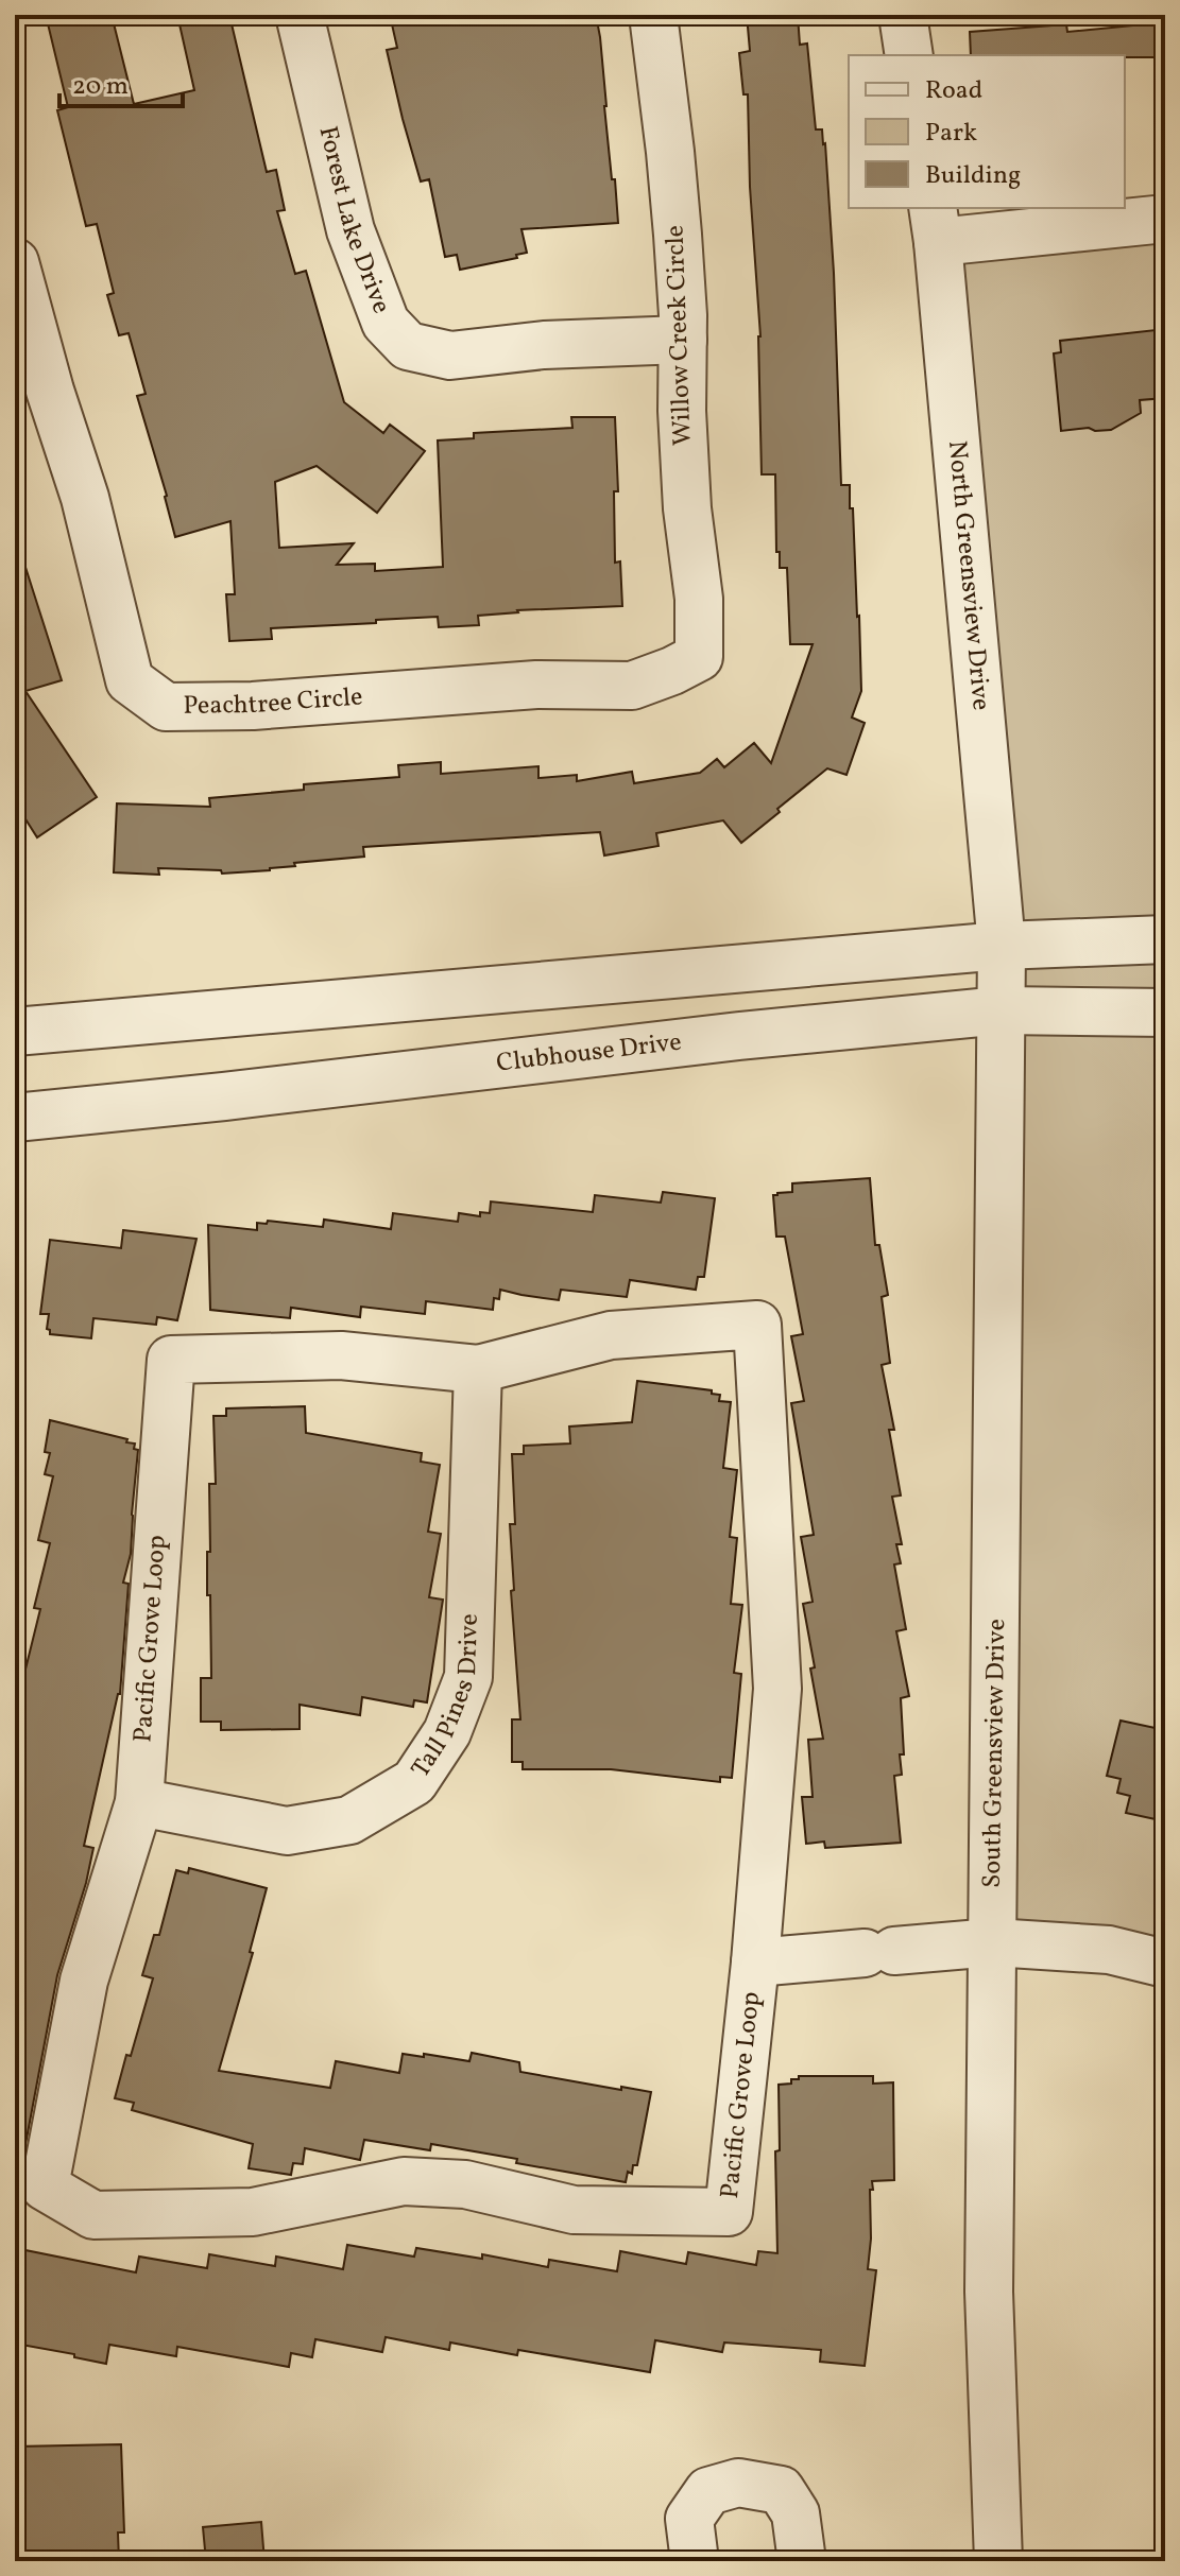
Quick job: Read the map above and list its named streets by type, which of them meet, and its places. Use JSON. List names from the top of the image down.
{
  "streets": {
    "street": [
      "Forest Lake Drive",
      "Willow Creek Circle",
      "North Greensview Drive",
      "Peachtree Circle",
      "Clubhouse Drive",
      "Pacific Grove Loop",
      "Tall Pines Drive",
      "South Greensview Drive"
    ]
  },
  "crossings": [
    ["Forest Lake Drive", "Willow Creek Circle"],
    ["Willow Creek Circle", "Peachtree Circle"],
    ["North Greensview Drive", "South Greensview Drive"],
    ["Clubhouse Drive", "South Greensview Drive"],
    ["Pacific Grove Loop", "Tall Pines Drive"],
    ["Pacific Grove Loop", "South Greensview Drive"]
  ],
  "legend": ["Road", "Park", "Building"],
  "scale_bar": "20 m"
}
